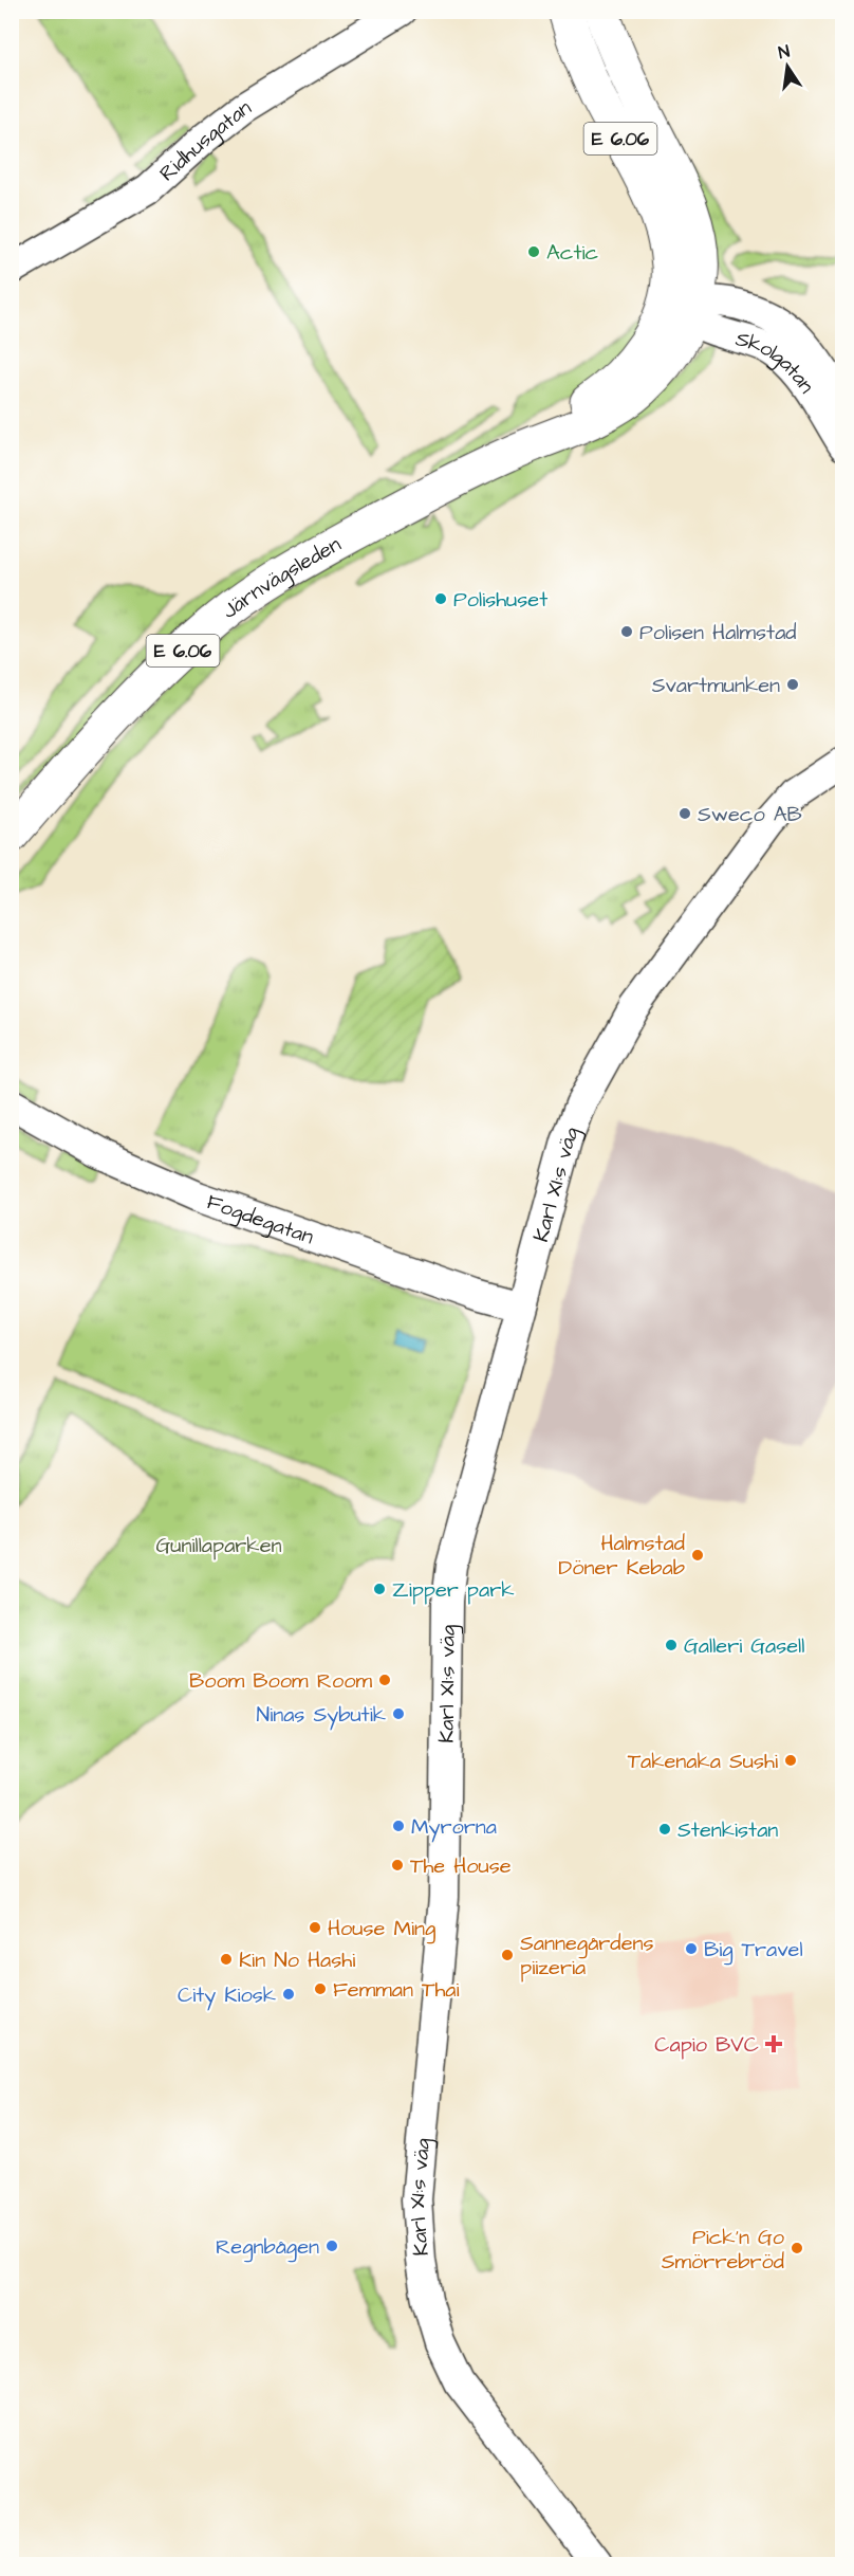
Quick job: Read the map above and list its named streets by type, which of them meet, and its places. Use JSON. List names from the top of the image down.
{
  "streets": {
    "highway": ["E 6.06", "Järnvägsleden"],
    "street": [
      "Ridhusgatan",
      "Skolgatan",
      "Karl XI:s väg",
      "Fogdegatan"
    ]
  },
  "crossings": [
    ["E 6.06", "Skolgatan"],
    ["E 6.06", "Järnvägsleden"],
    ["Skolgatan", "Järnvägsleden"],
    ["Karl XI:s väg", "Fogdegatan"]
  ],
  "parks": ["Gunillaparken"],
  "places": {
    "other": [
      "Actic",
      "Polishuset",
      "Polisen Halmstad",
      "Svartmunken",
      "Sweco AB",
      "Halmstad Döner Kebab",
      "Zipper park",
      "Galleri Gasell",
      "Boom Boom Room",
      "Ninas Sybutik",
      "Takenaka Sushi",
      "Myrorna",
      "Stenkistan",
      "The House",
      "House Ming",
      "Big Travel",
      "Sannegårdens piizeria",
      "Kin No Hashi",
      "Femman Thai",
      "City Kiosk",
      "Regnbågen",
      "Pick'n Go Smörrebröd"
    ],
    "health": ["Capio BVC"]
  },
  "north": "top"
}
